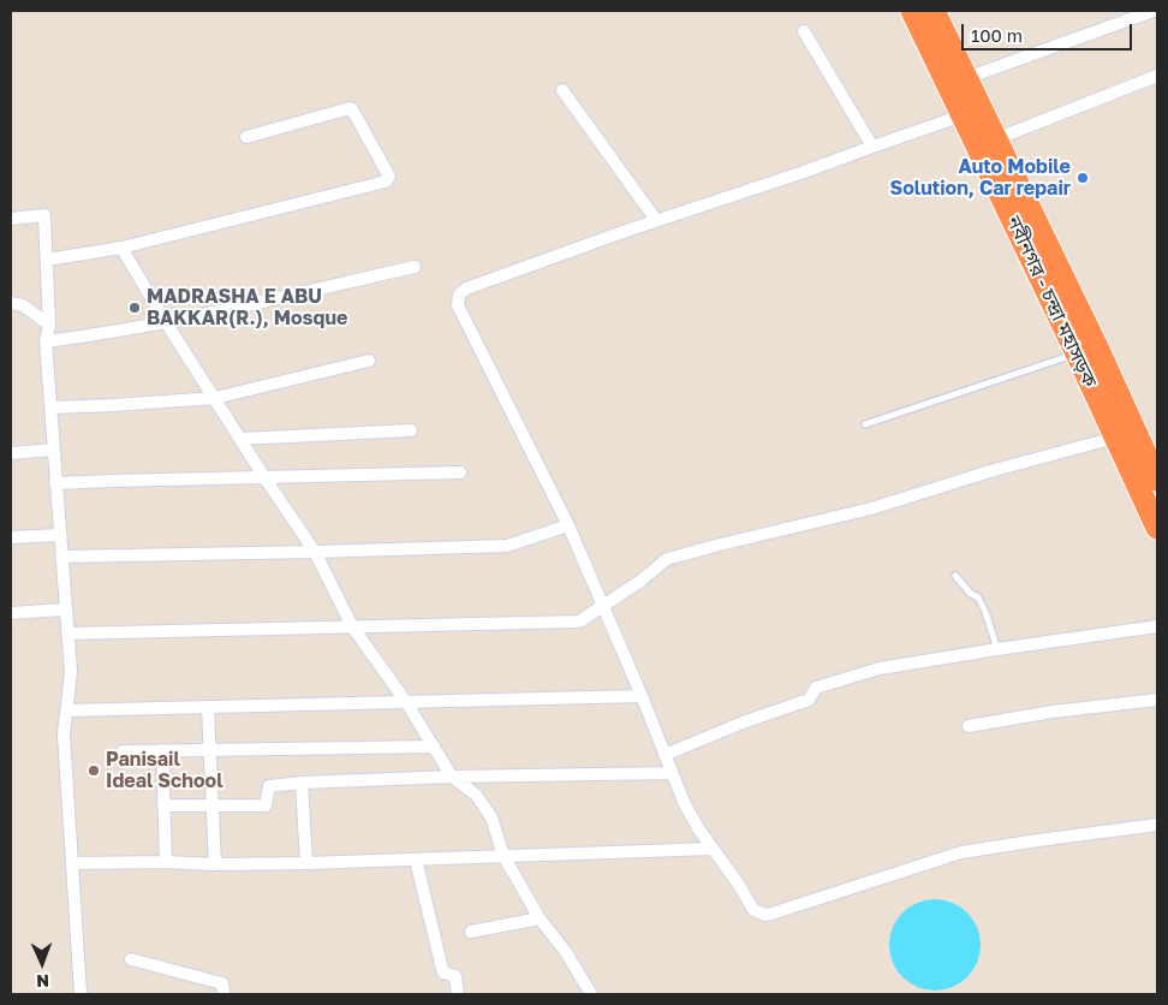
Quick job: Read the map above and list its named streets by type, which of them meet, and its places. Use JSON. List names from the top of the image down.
{
  "streets": {
    "highway": ["নবীনগর - চন্দ্রা মহাসড়ক"]
  },
  "places": ["Auto Mobile Solution, Car repair", "MADRASHA E ABU BAKKAR(R.), Mosque", "Panisail Ideal School"],
  "scale_bar": "100 m",
  "north": "bottom"
}
